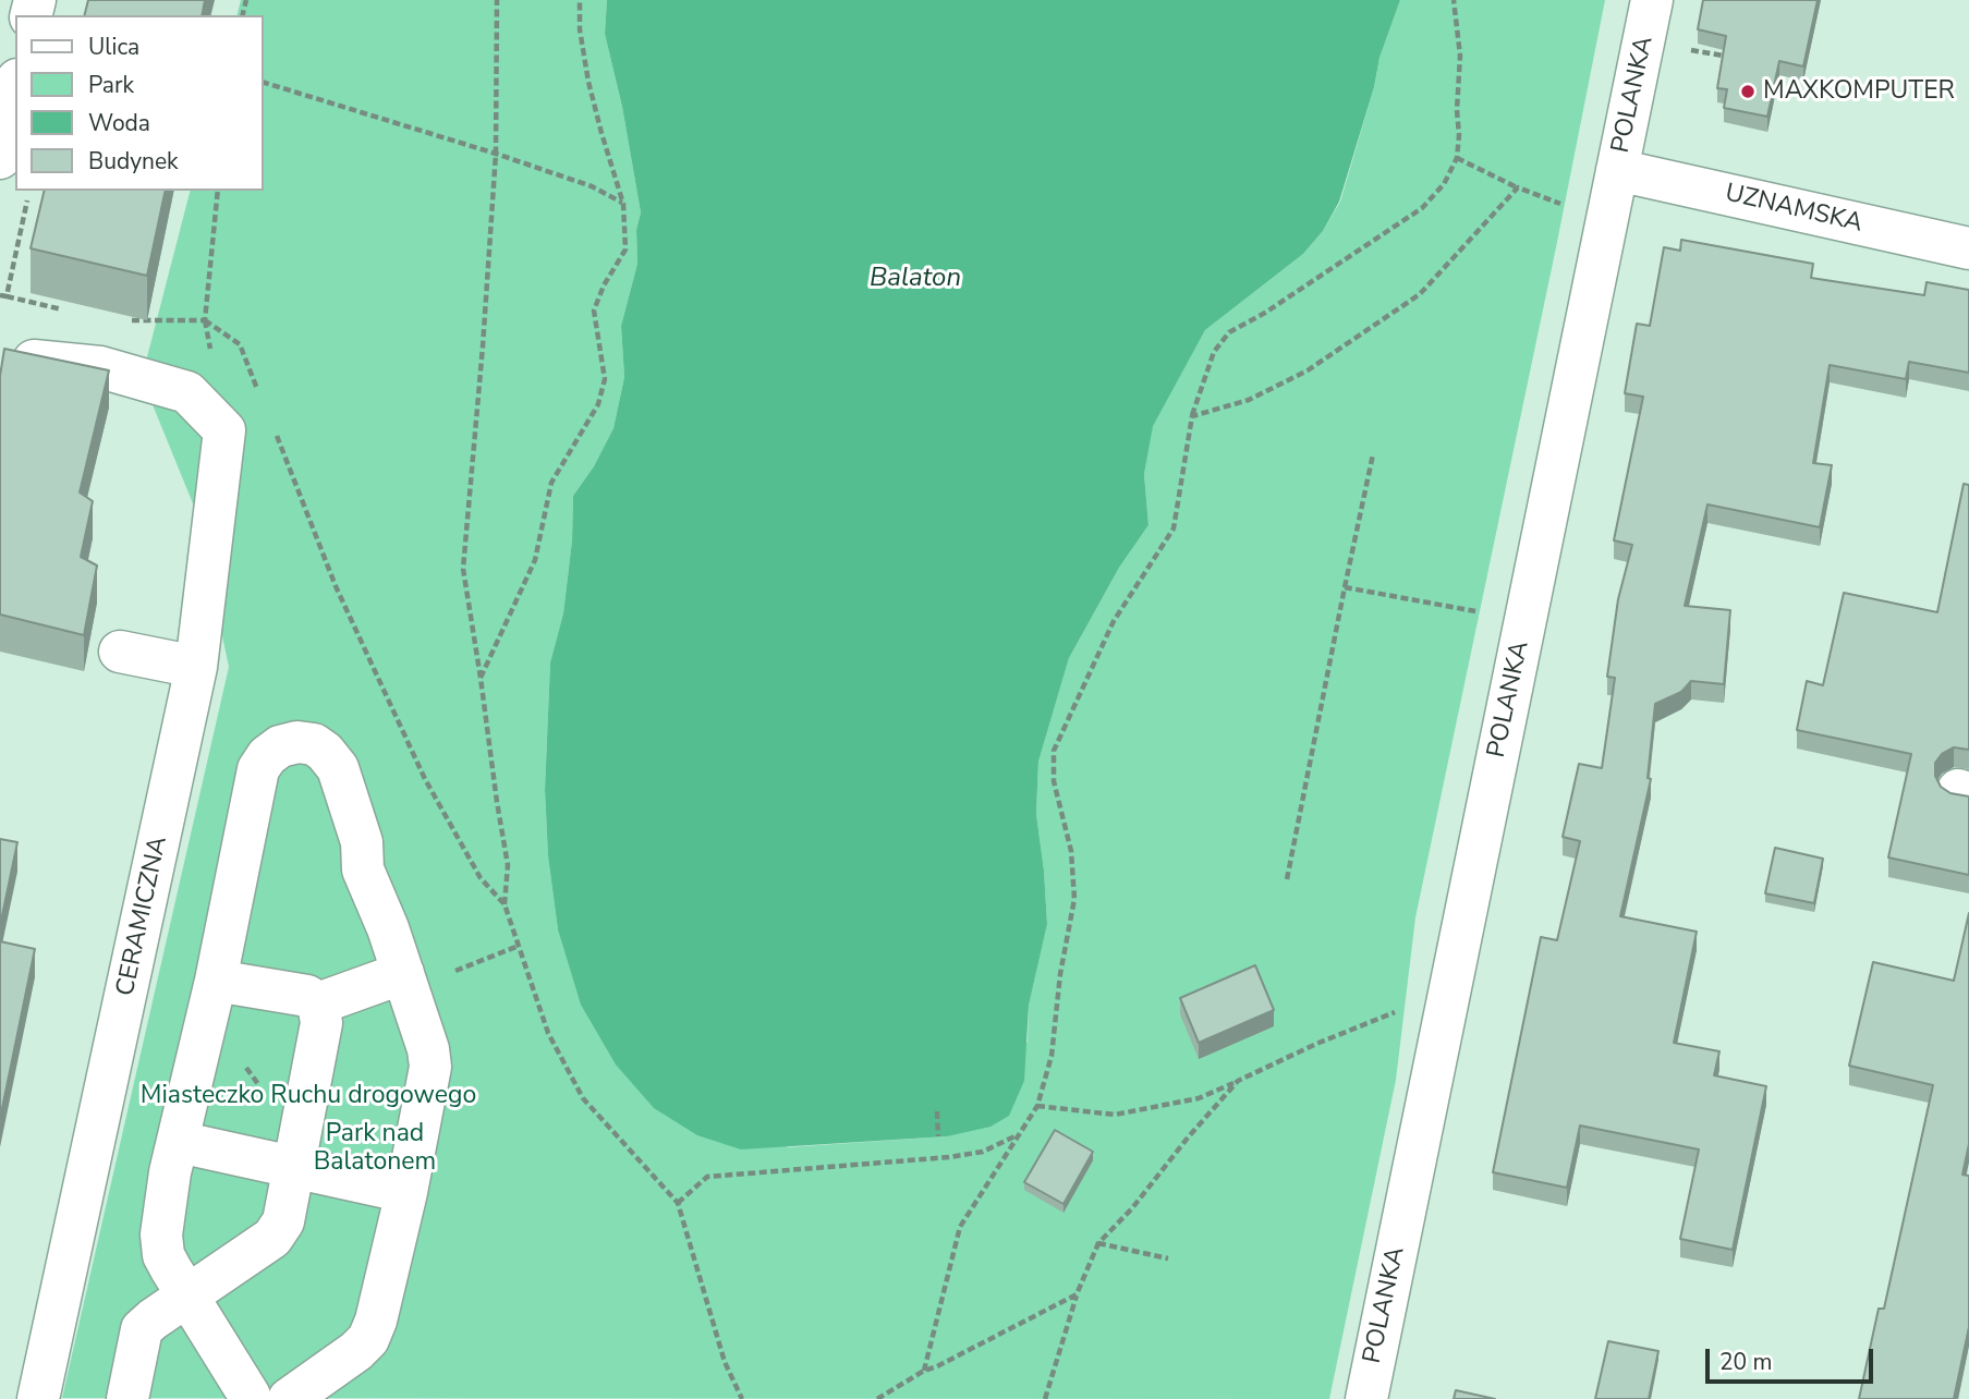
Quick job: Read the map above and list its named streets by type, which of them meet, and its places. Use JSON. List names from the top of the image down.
{
  "streets": {
    "street": ["POLANKA", "UZNAMSKA", "CERAMICZNA"]
  },
  "crossings": [
    ["POLANKA", "UZNAMSKA"]
  ],
  "water": ["Balaton"],
  "parks": ["Miasteczko Ruchu drogowego", "Park nad Balatonem"],
  "places": ["MAXKOMPUTER"],
  "legend": [
    "Ulica",
    "Park",
    "Woda",
    "Budynek"
  ],
  "scale_bar": "20 m"
}
